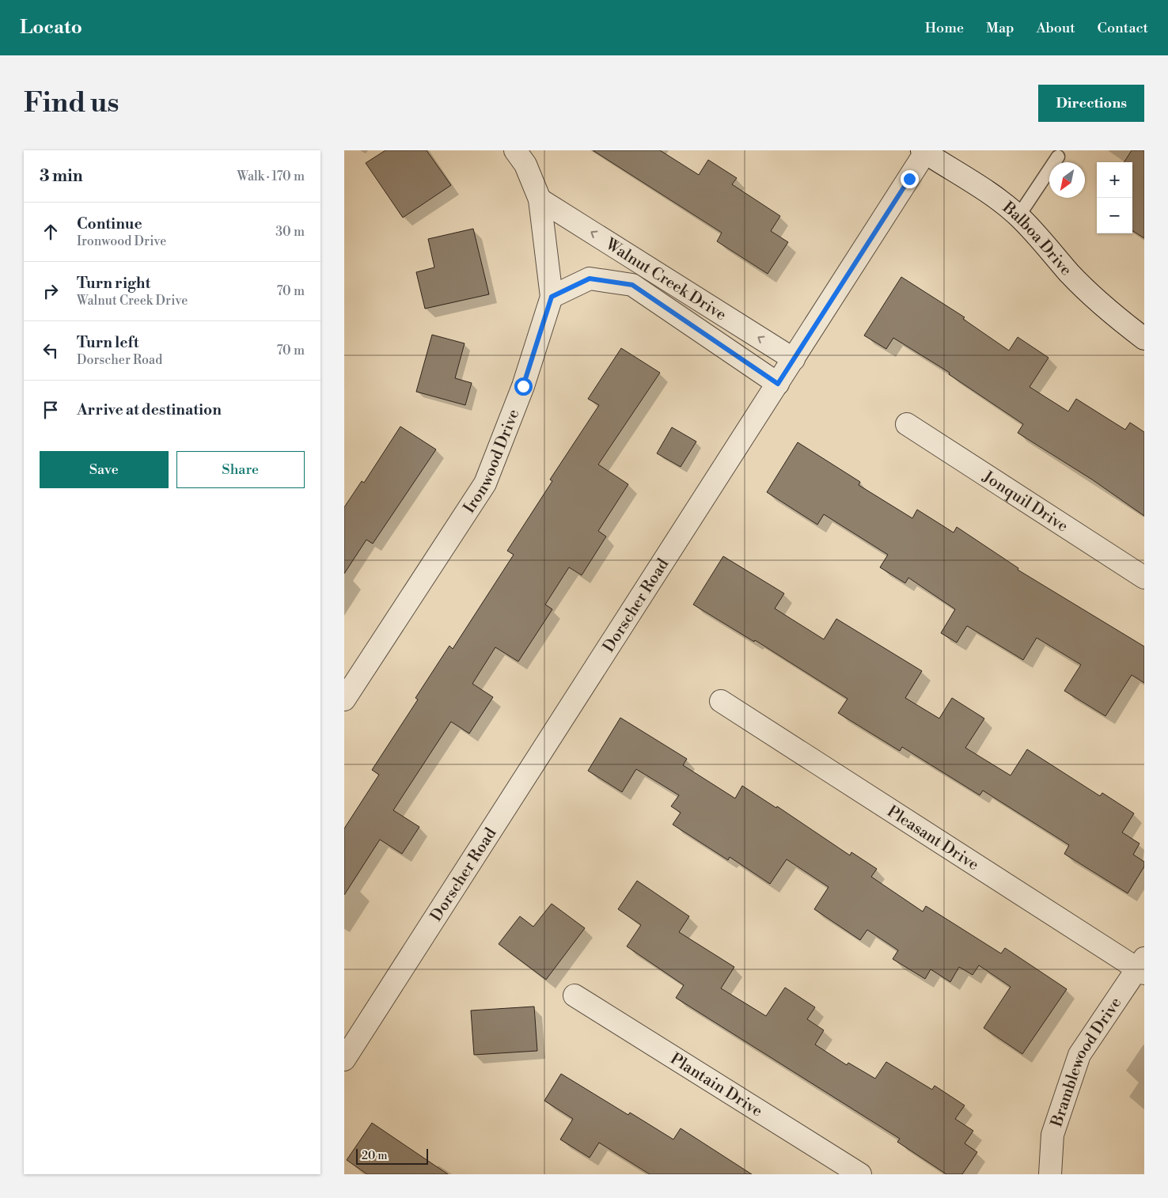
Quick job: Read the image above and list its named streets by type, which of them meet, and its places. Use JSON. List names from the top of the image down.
{
  "streets": {
    "street": [
      "Balboa Drive",
      "Walnut Creek Drive",
      "Ironwood Drive",
      "Jonquil Drive",
      "Dorscher Road",
      "Pleasant Drive",
      "Bramblewood Drive",
      "Plantain Drive"
    ]
  },
  "crossings": [
    ["Balboa Drive", "Dorscher Road"],
    ["Walnut Creek Drive", "Ironwood Drive"],
    ["Walnut Creek Drive", "Dorscher Road"],
    ["Pleasant Drive", "Bramblewood Drive"]
  ],
  "scale_bar": "20 m",
  "north": "bottom left",
  "page": {
    "header": "Locato",
    "nav": [
      "Home",
      "Map",
      "About",
      "Contact"
    ],
    "buttons": [
      "Directions",
      ["Save", "Share"]
    ],
    "title": "Find us",
    "heading": ["3 min", "Walk · 170 m"],
    "map_buttons": ["+", "−"],
    "list": [
      ["Continue", "Ironwood Drive", "30 m"],
      ["Turn right", "Walnut Creek Drive", "70 m"],
      ["Turn left", "Dorscher Road", "70 m"],
      "Arrive at destination"
    ],
    "scale": "20 m"
  }
}
